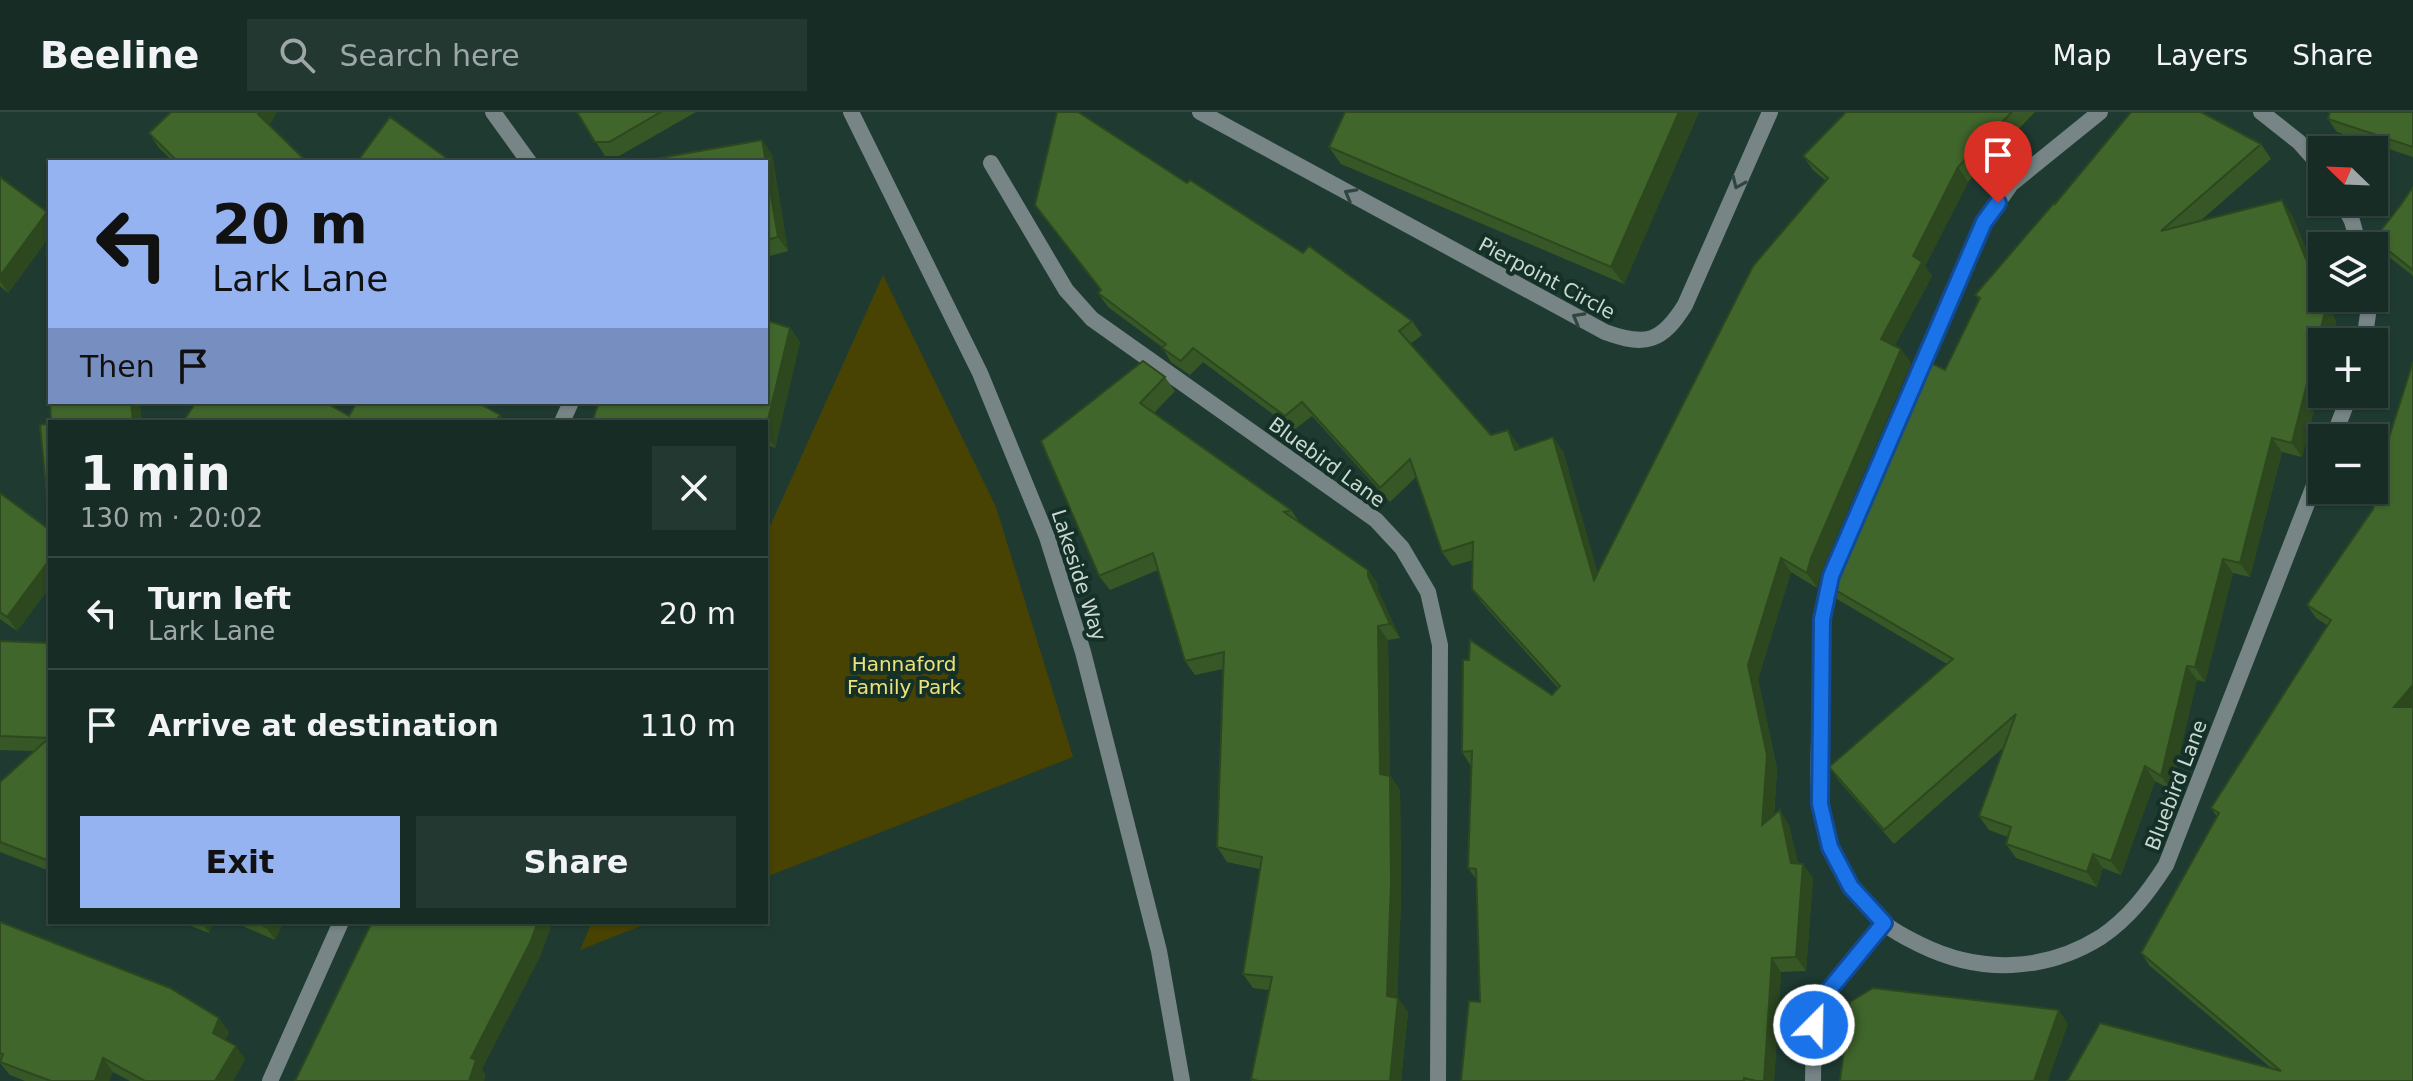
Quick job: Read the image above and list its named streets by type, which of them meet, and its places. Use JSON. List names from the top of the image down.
{
  "streets": {
    "street": ["Pierpoint Circle", "Bluebird Lane", "Lakeside Way"]
  },
  "parks": ["Hannaford Family Park"],
  "north": "top left",
  "page": {
    "header": "Beeline",
    "search": "Search here",
    "nav": ["Map", "Layers", "Share"],
    "map_buttons": ["+", "−"],
    "turn": ["20 m", "Lark Lane"],
    "then": "Then",
    "heading": ["1 min", "130 m · 20:02"],
    "list": [
      {
        "name": "Turn left",
        "note": "Lark Lane",
        "value": "20 m"
      },
      {
        "name": "Arrive at destination",
        "value": "110 m"
      }
    ],
    "buttons": ["Exit", "Share"]
  }
}
